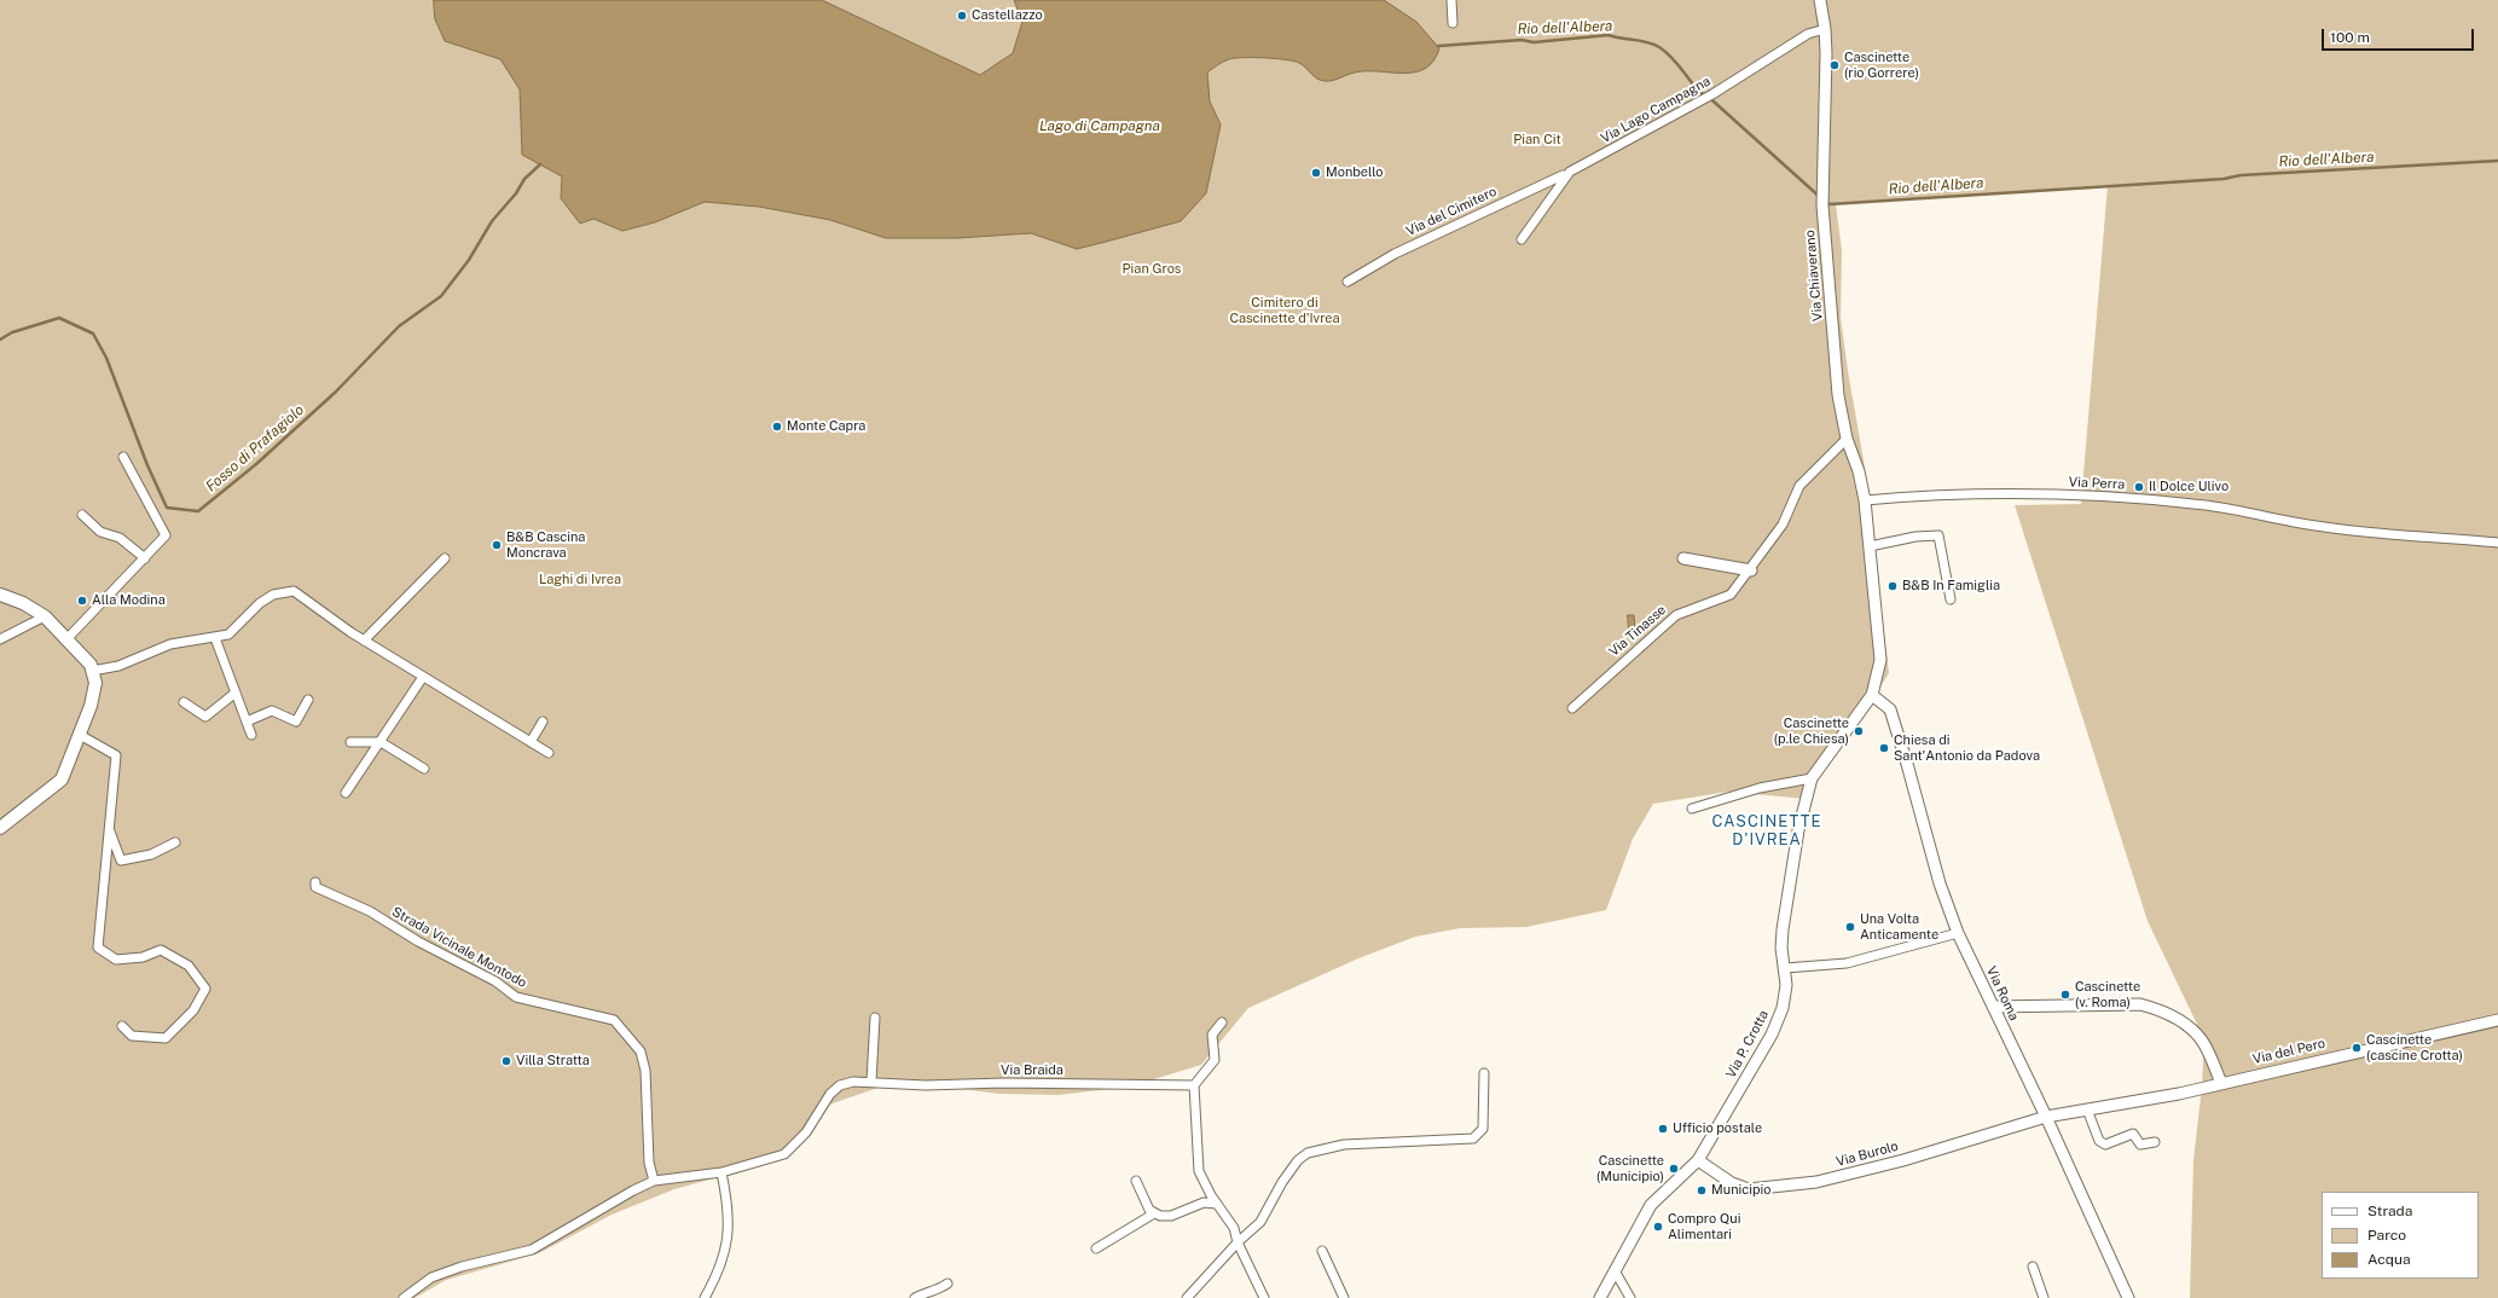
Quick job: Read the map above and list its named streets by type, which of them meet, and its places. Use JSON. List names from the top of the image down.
{
  "streets": {
    "street": [
      "Via Lago Campagna",
      "Via del Cimitero",
      "Via Chiaverano",
      "Via Perra",
      "Via Tinasse",
      "Strada Vicinale Montodo",
      "Via Roma",
      "Via P. Crotta",
      "Via del Pero",
      "Via Braida",
      "Via Burolo"
    ]
  },
  "crossings": [
    ["Via Lago Campagna", "Via del Cimitero"],
    ["Via Lago Campagna", "Via Chiaverano"],
    ["Via Chiaverano", "Via Perra"],
    ["Via Chiaverano", "Via Tinasse"],
    ["Via Chiaverano", "Via Roma"],
    ["Via Chiaverano", "Via P. Crotta"],
    ["Strada Vicinale Montodo", "Via Braida"],
    ["Via Roma", "Via P. Crotta"],
    ["Via Roma", "Via del Pero"],
    ["Via Roma", "Via Burolo"],
    ["Via P. Crotta", "Via Burolo"],
    ["Via del Pero", "Via Burolo"]
  ],
  "districts": ["CASCINETTE D'IVREA"],
  "water": ["Rio dell'Albera", "Lago di Campagna", "Fosso di Prafagiolo"],
  "parks": [
    "Pian Cit",
    "Pian Gros",
    "Cimitero di Cascinette d'Ivrea",
    "Laghi di Ivrea"
  ],
  "places": [
    "Castellazzo",
    "Cascinette (rio Gorrere)",
    "Monbello",
    "Monte Capra",
    "Il Dolce Ulivo",
    "B&B Cascina Moncrava",
    "B&B In Famiglia",
    "Alla Modina",
    "Cascinette (p.le Chiesa)",
    "Chiesa di Sant'Antonio da Padova",
    "Una Volta Anticamente",
    "Cascinette (v. Roma)",
    "Cascinette (cascine Crotta)",
    "Villa Stratta",
    "Ufficio postale",
    "Cascinette (Municipio)",
    "Municipio",
    "Compro Qui Alimentari"
  ],
  "legend": ["Strada", "Parco", "Acqua"],
  "scale_bar": "100 m"
}
